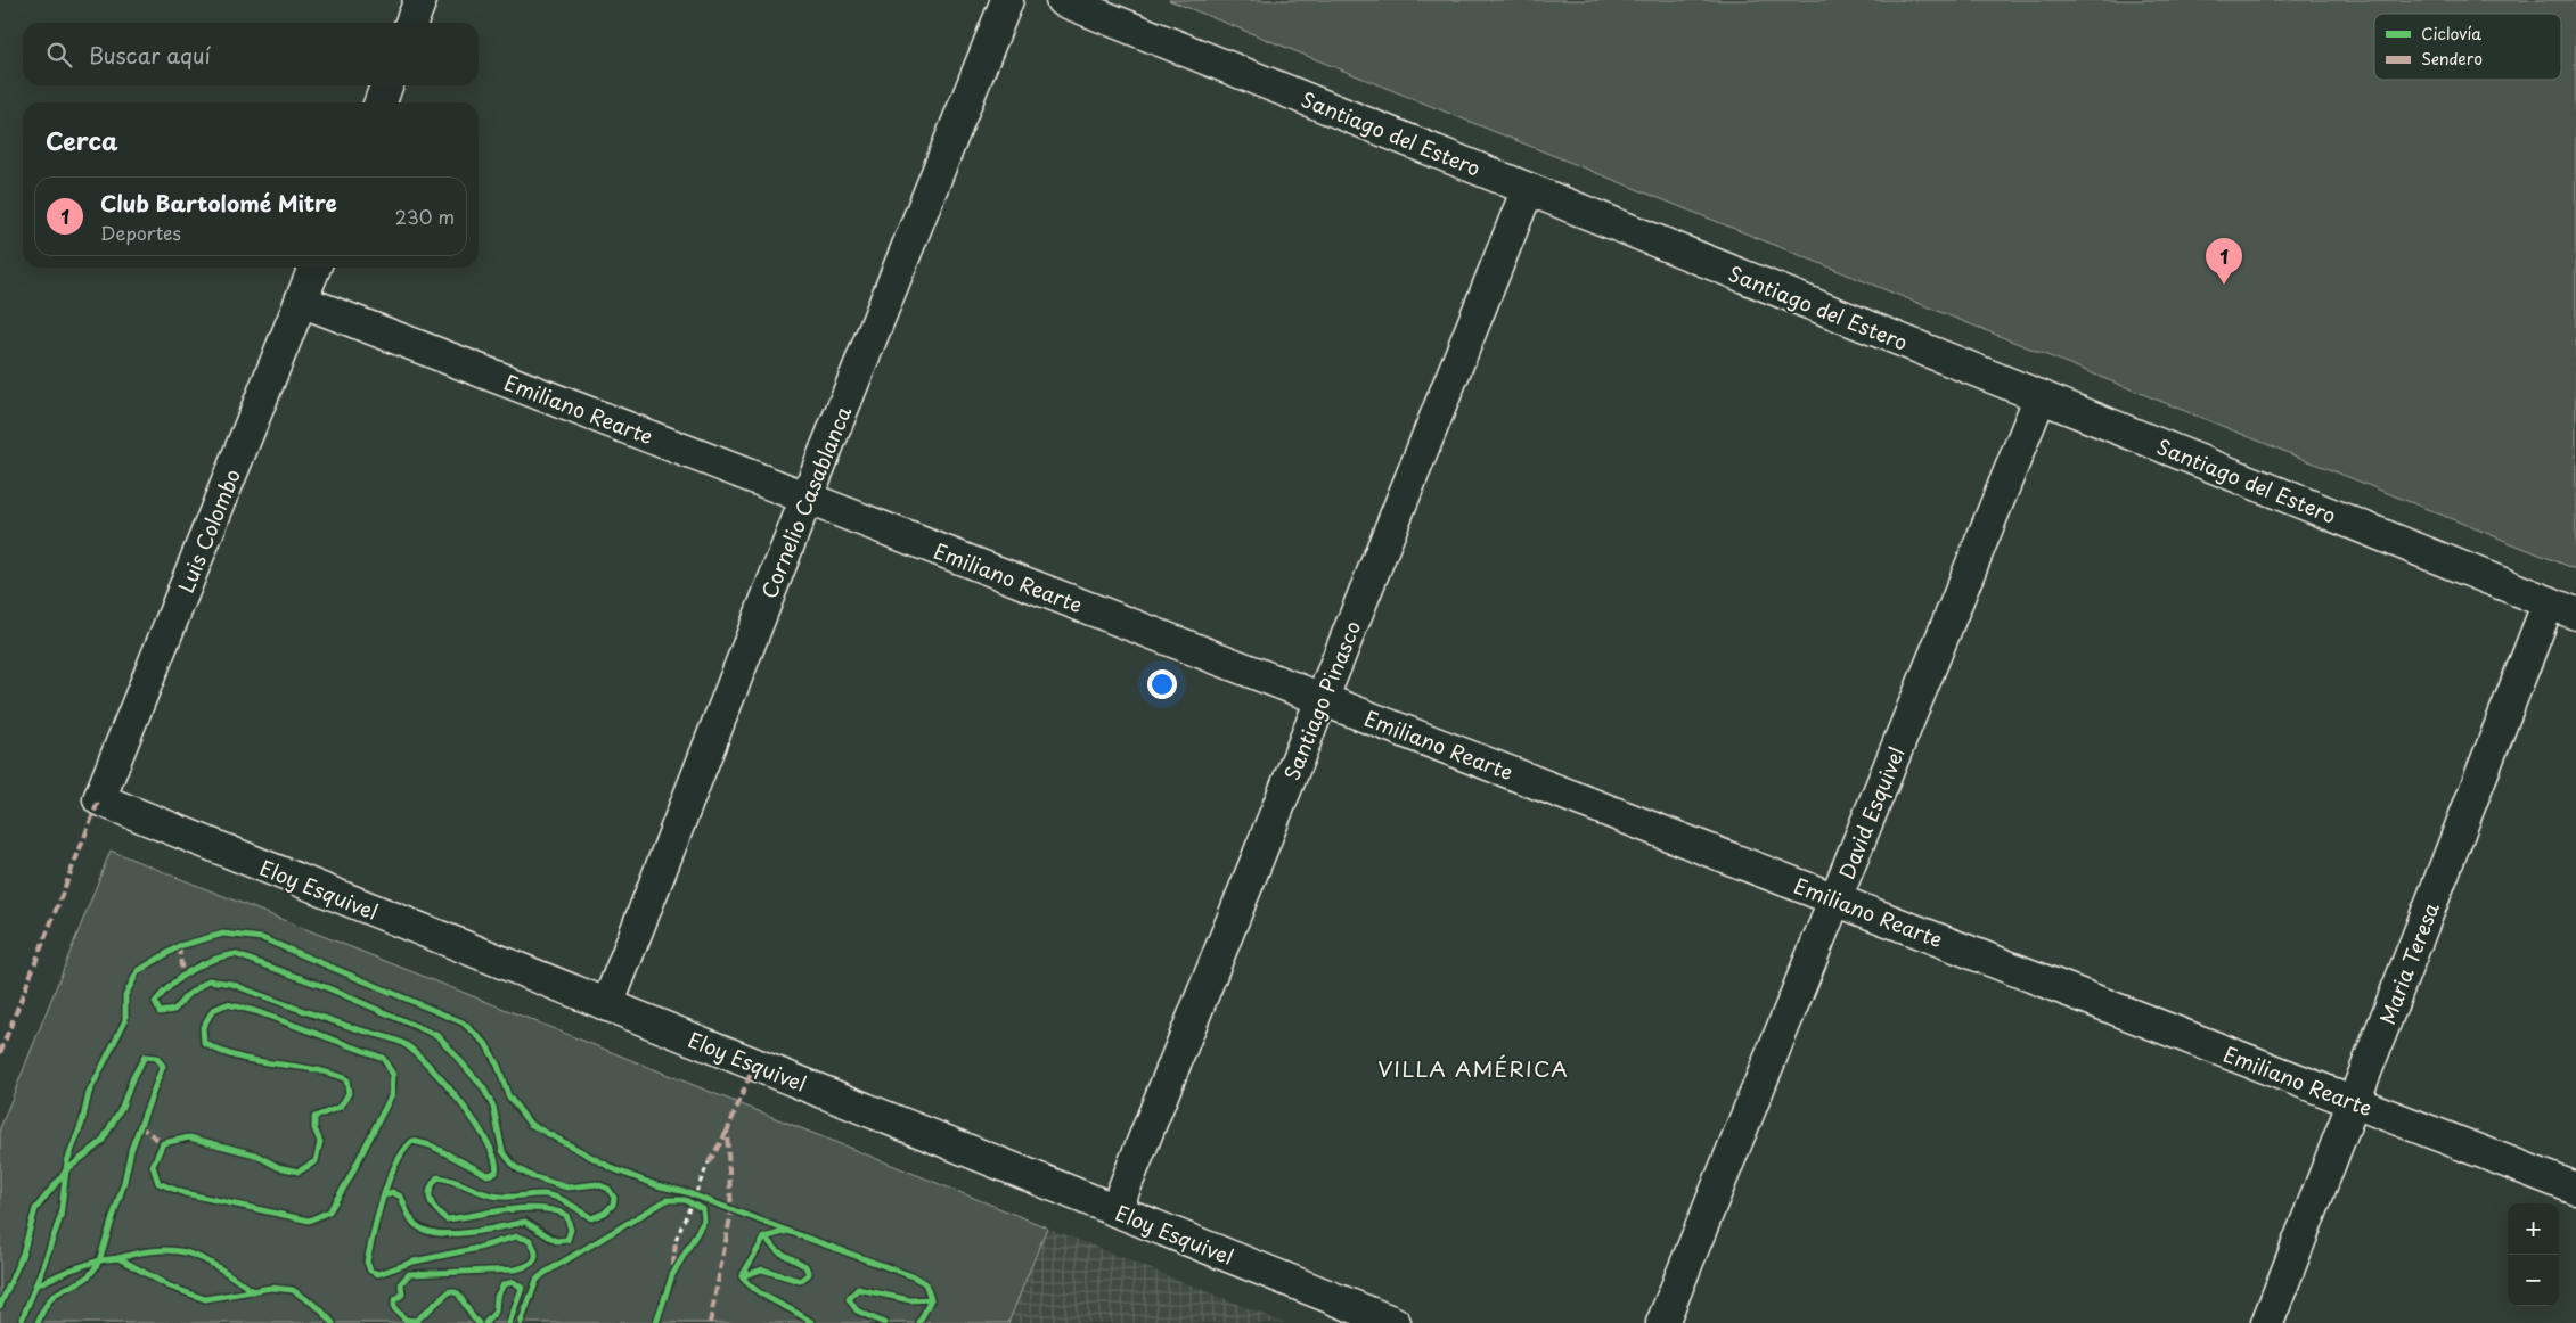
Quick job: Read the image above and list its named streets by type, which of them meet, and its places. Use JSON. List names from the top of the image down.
{
  "streets": {
    "street": [
      "Santiago del Estero",
      "Emiliano Rearte",
      "Cornelio Casablanca",
      "Luis Colombo",
      "Santiago Pinasco",
      "David Esquivel",
      "Eloy Esquivel",
      "Maria Teresa"
    ]
  },
  "crossings": [
    ["Santiago del Estero", "Santiago Pinasco"],
    ["Santiago del Estero", "David Esquivel"],
    ["Santiago del Estero", "Maria Teresa"],
    ["Emiliano Rearte", "Cornelio Casablanca"],
    ["Emiliano Rearte", "Luis Colombo"],
    ["Emiliano Rearte", "Santiago Pinasco"],
    ["Emiliano Rearte", "David Esquivel"],
    ["Emiliano Rearte", "Maria Teresa"],
    ["Cornelio Casablanca", "Eloy Esquivel"],
    ["Luis Colombo", "Eloy Esquivel"],
    ["Santiago Pinasco", "Eloy Esquivel"]
  ],
  "districts": ["VILLA AMÉRICA"],
  "legend": ["Ciclovía", "Sendero"],
  "page": {
    "search": "Buscar aquí",
    "heading": "Cerca",
    "list": [
      {
        "mark": "1",
        "name": "Club Bartolomé Mitre",
        "note": "Deportes",
        "value": "230 m"
      }
    ],
    "pins": "1",
    "map_buttons": ["+", "−"]
  }
}
